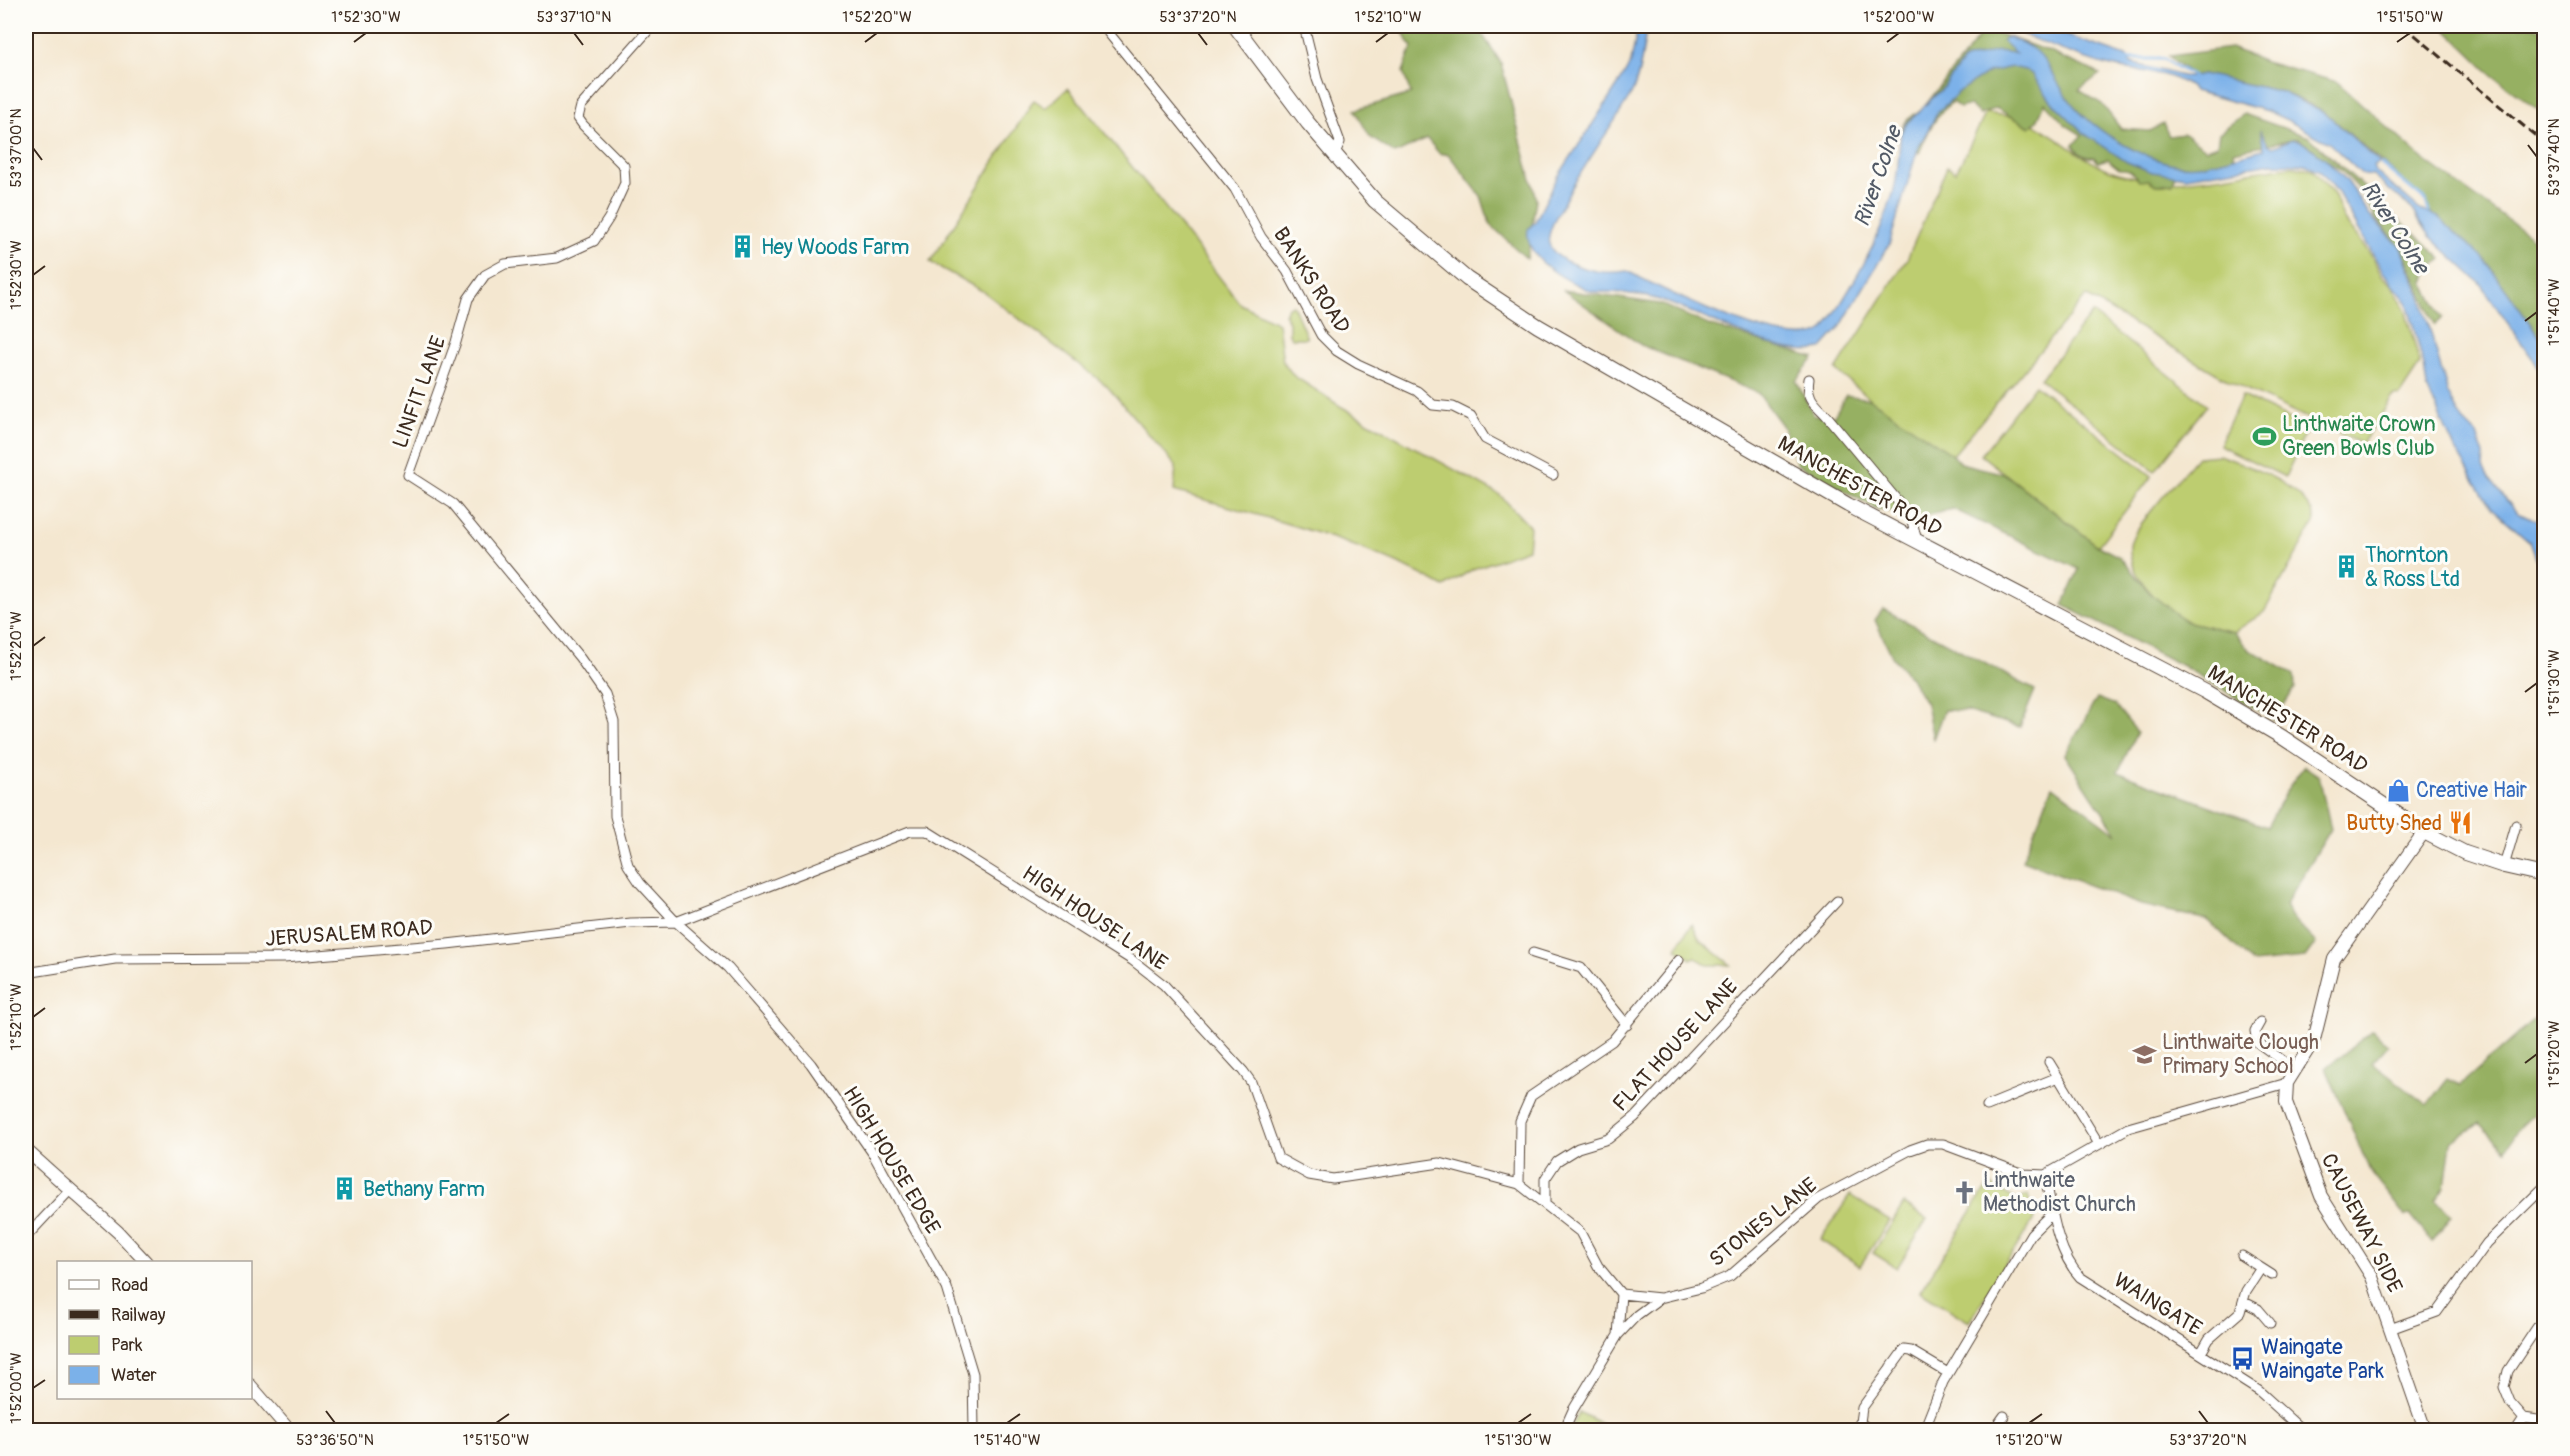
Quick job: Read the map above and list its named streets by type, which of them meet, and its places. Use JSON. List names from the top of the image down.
{
  "streets": {
    "main road": ["MANCHESTER ROAD"],
    "street": [
      "BANKS ROAD",
      "LINFIT LANE",
      "HIGH HOUSE LANE",
      "JERUSALEM ROAD",
      "FLAT HOUSE LANE",
      "HIGH HOUSE EDGE",
      "STONES LANE",
      "CAUSEWAY SIDE",
      "WAINGATE"
    ]
  },
  "crossings": [
    ["LINFIT LANE", "HIGH HOUSE LANE"],
    ["LINFIT LANE", "JERUSALEM ROAD"],
    ["LINFIT LANE", "HIGH HOUSE EDGE"],
    ["HIGH HOUSE LANE", "JERUSALEM ROAD"],
    ["HIGH HOUSE LANE", "FLAT HOUSE LANE"],
    ["HIGH HOUSE LANE", "HIGH HOUSE EDGE"],
    ["JERUSALEM ROAD", "HIGH HOUSE EDGE"],
    ["STONES LANE", "WAINGATE"]
  ],
  "water": ["River Colne"],
  "places": {
    "building": ["Hey Woods Farm", "Thornton & Ross Ltd", "Bethany Farm"],
    "sports": ["Linthwaite Crown Green Bowls Club"],
    "shop": ["Creative Hair"],
    "restaurant": ["Butty Shed"],
    "school or university": ["Linthwaite Clough Primary School"],
    "church": ["Linthwaite Methodist Church"],
    "bus stop": ["Waingate Waingate Park"]
  },
  "legend": [
    "Road",
    "Railway",
    "Park",
    "Water"
  ],
  "coordinates": [
    "1°52'30\"W",
    "53°37'10\"N",
    "1°52'20\"W",
    "53°37'20\"N",
    "1°52'10\"W",
    "1°52'00\"W",
    "1°51'50\"W",
    "53°37'00\"N",
    "53°37'40\"N",
    "1°51'40\"W",
    "1°51'30\"W",
    "1°51'20\"W",
    "53°36'50\"N"
  ]
}
